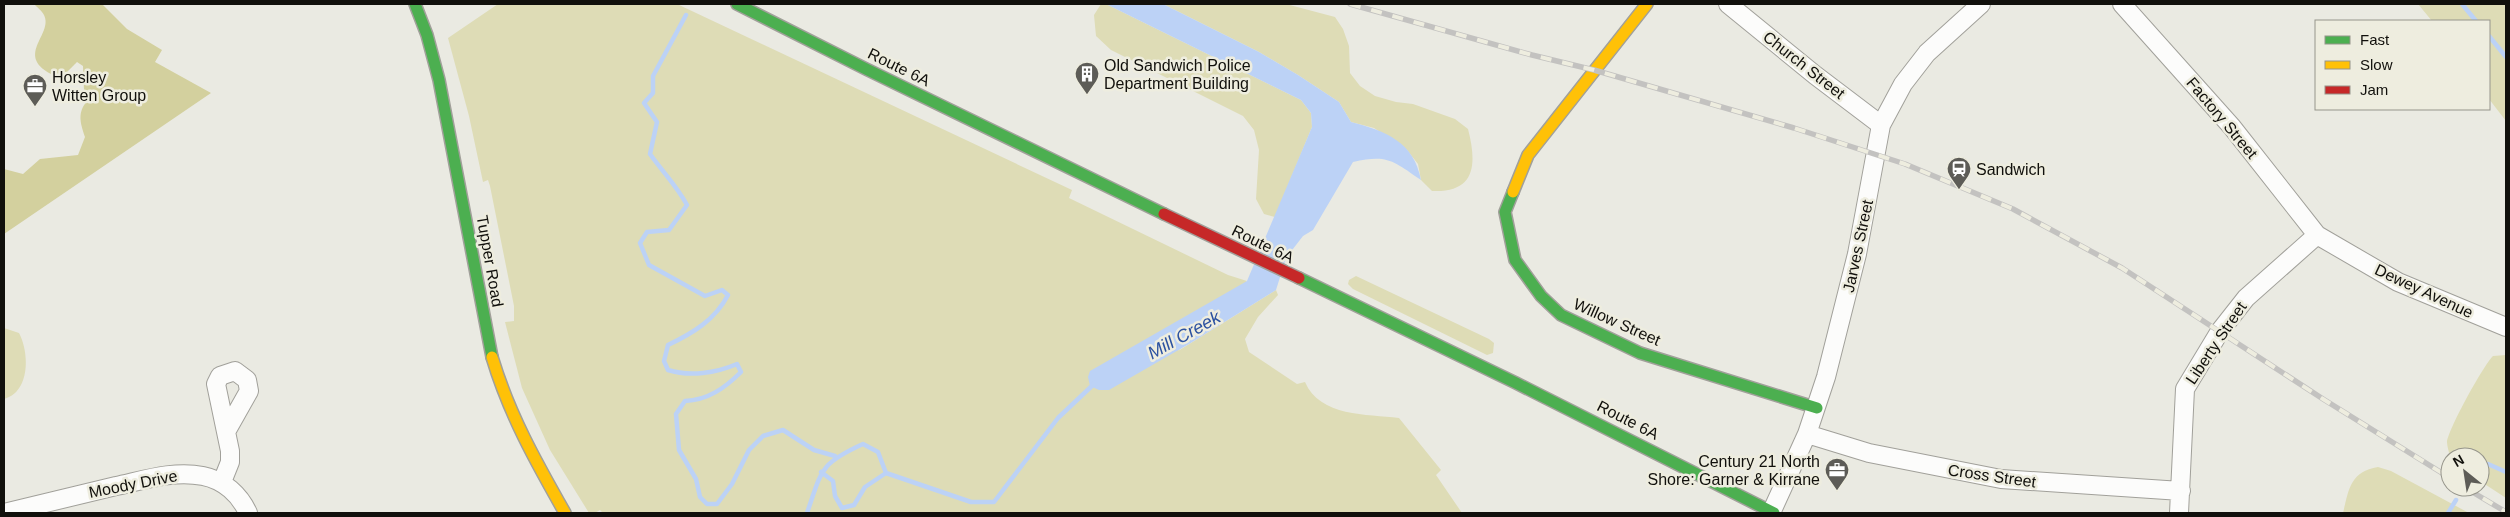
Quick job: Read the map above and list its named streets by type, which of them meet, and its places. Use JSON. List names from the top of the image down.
{
  "streets": {
    "main road": ["Route 6A", "Tupper Road", "Willow Street"],
    "street": [
      "Church Street",
      "Factory Street",
      "Jarves Street",
      "Dewey Avenue",
      "Liberty Street",
      "Cross Street",
      "Moody Drive"
    ]
  },
  "crossings": [
    ["Church Street", "Jarves Street"],
    ["Route 6A", "Jarves Street"],
    ["Factory Street", "Dewey Avenue"],
    ["Factory Street", "Liberty Street"],
    ["Jarves Street", "Willow Street"],
    ["Jarves Street", "Cross Street"],
    ["Dewey Avenue", "Liberty Street"],
    ["Liberty Street", "Cross Street"]
  ],
  "water": ["Mill Creek"],
  "places": {
    "building": ["Old Sandwich Police Department Building"],
    "office": ["Horsley Witten Group", "Century 21 North Shore: Garner & Kirrane"],
    "station": ["Sandwich"]
  },
  "legend": ["Fast", "Slow", "Jam"],
  "north": "top left"
}
